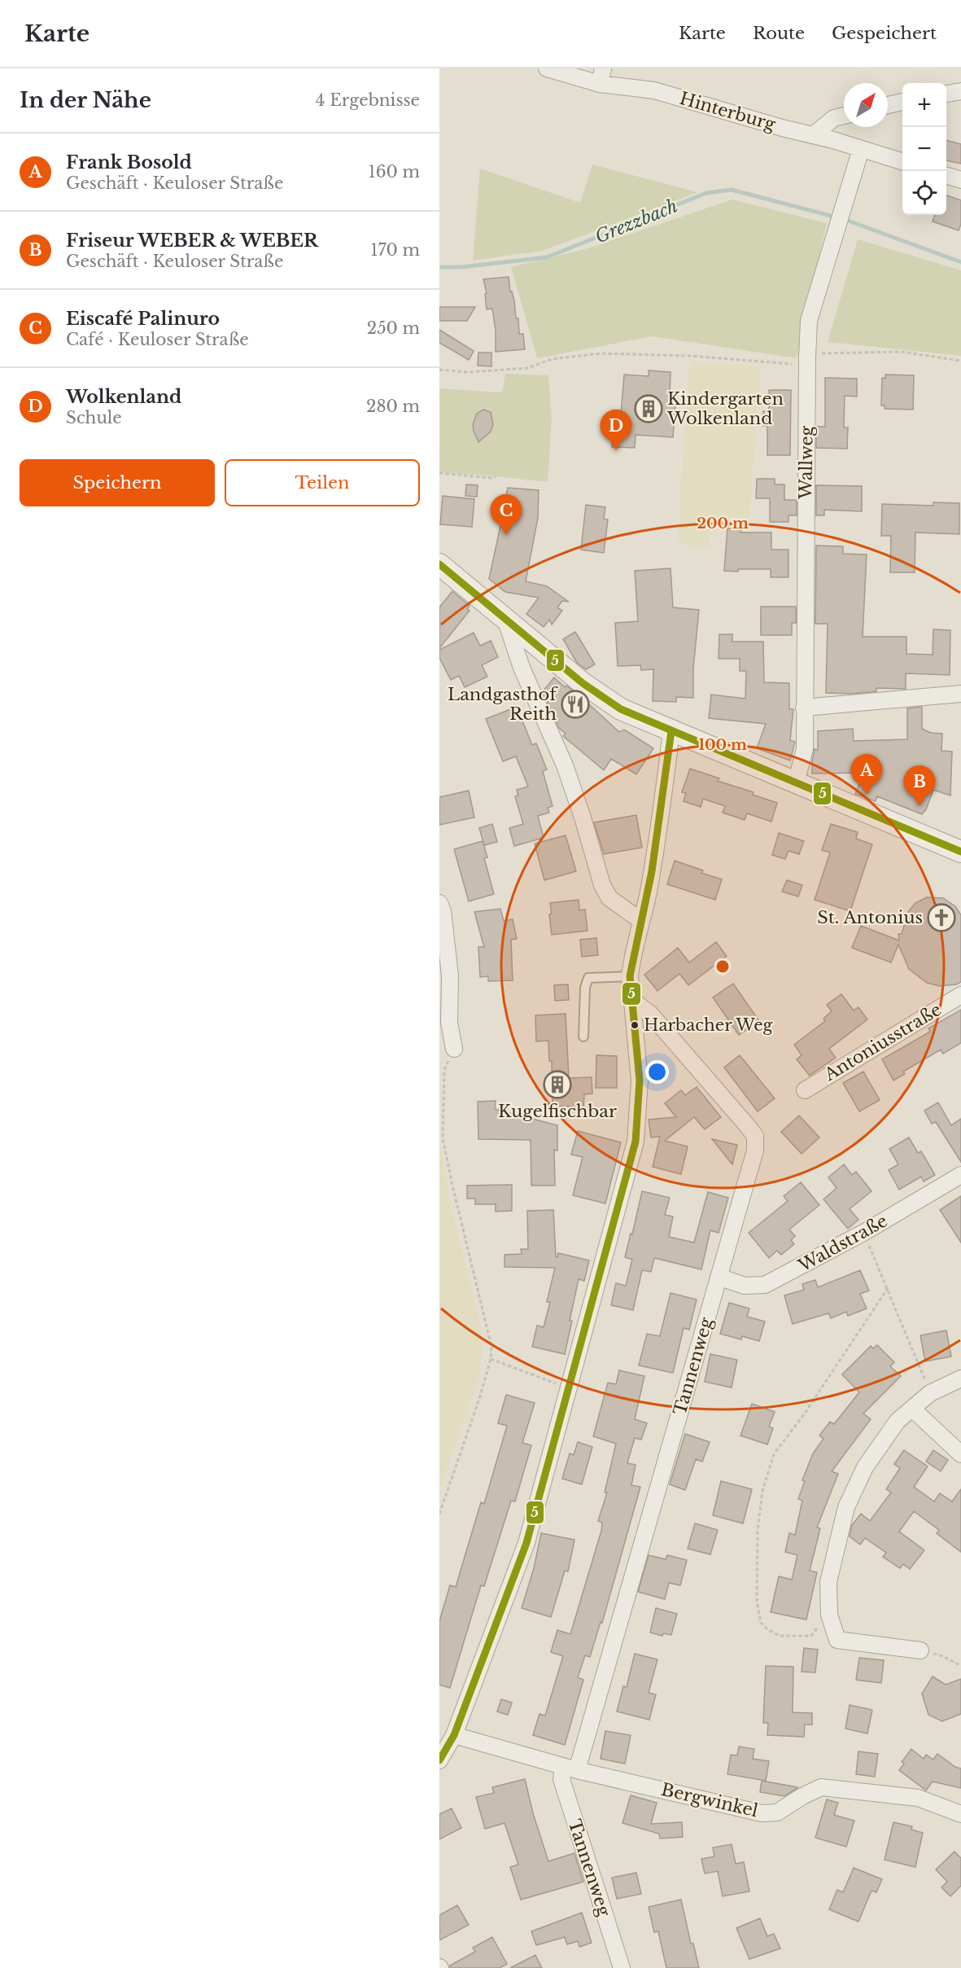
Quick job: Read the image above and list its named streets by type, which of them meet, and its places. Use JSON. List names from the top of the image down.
{
  "streets": {
    "street": [
      "Hinterburg",
      "Wallweg",
      "Antoniusstraße",
      "Waldstraße",
      "Tannenweg",
      "Bergwinkel"
    ]
  },
  "crossings": [
    ["Hinterburg", "Wallweg"],
    ["Waldstraße", "Tannenweg"],
    ["Tannenweg", "Bergwinkel"]
  ],
  "water": ["Grezzbach"],
  "places": {
    "building": ["Kindergarten Wolkenland", "Kugelfischbar"],
    "restaurant": ["Landgasthof Reith"],
    "church": ["St. Antonius"],
    "other": ["Harbacher Weg"]
  },
  "lines": ["transit line 5"],
  "north": "top right",
  "page": {
    "header": "Karte",
    "nav": ["Karte", "Route", "Gespeichert"],
    "heading": ["In der Nähe", "4 Ergebnisse"],
    "map_buttons": ["+", "−"],
    "list": [
      {
        "mark": "A",
        "name": "Frank Bosold",
        "note": "Geschäft · Keuloser Straße",
        "value": "160 m"
      },
      {
        "mark": "B",
        "name": "Friseur WEBER & WEBER",
        "note": "Geschäft · Keuloser Straße",
        "value": "170 m"
      },
      {
        "mark": "C",
        "name": "Eiscafé Palinuro",
        "note": "Café · Keuloser Straße",
        "value": "250 m"
      },
      {
        "mark": "D",
        "name": "Wolkenland",
        "note": "Schule",
        "value": "280 m"
      }
    ],
    "pins": [
      "D",
      "C",
      "A",
      "B"
    ],
    "buttons": ["Speichern", "Teilen"]
  },
  "rings": ["200 m", "100 m"]
}
